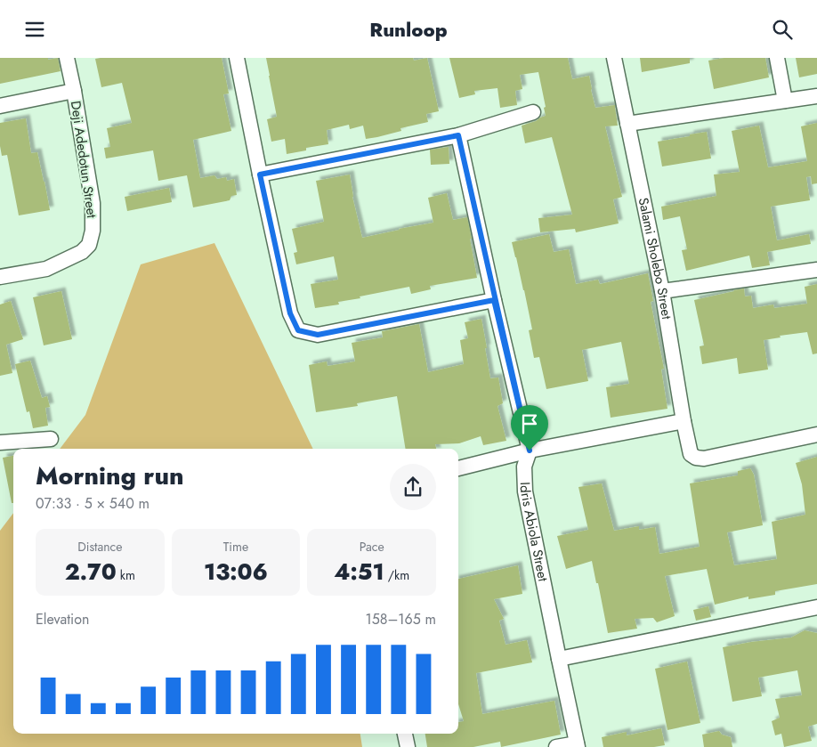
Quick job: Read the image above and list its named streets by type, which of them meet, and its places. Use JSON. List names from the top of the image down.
{
  "streets": {
    "street": ["Deji Adedotun Street", "Salami Sholebo Street", "Idris Abiola Street"]
  },
  "page": {
    "header": "Runloop",
    "heading": ["Morning run", "07:33 · 5 × 540 m"],
    "stats": [
      ["Distance", "2.70 km"],
      ["Time", "13:06"],
      ["Pace", "4:51 /km"]
    ],
    "chart": ["Elevation", "158–165 m"]
  }
}
